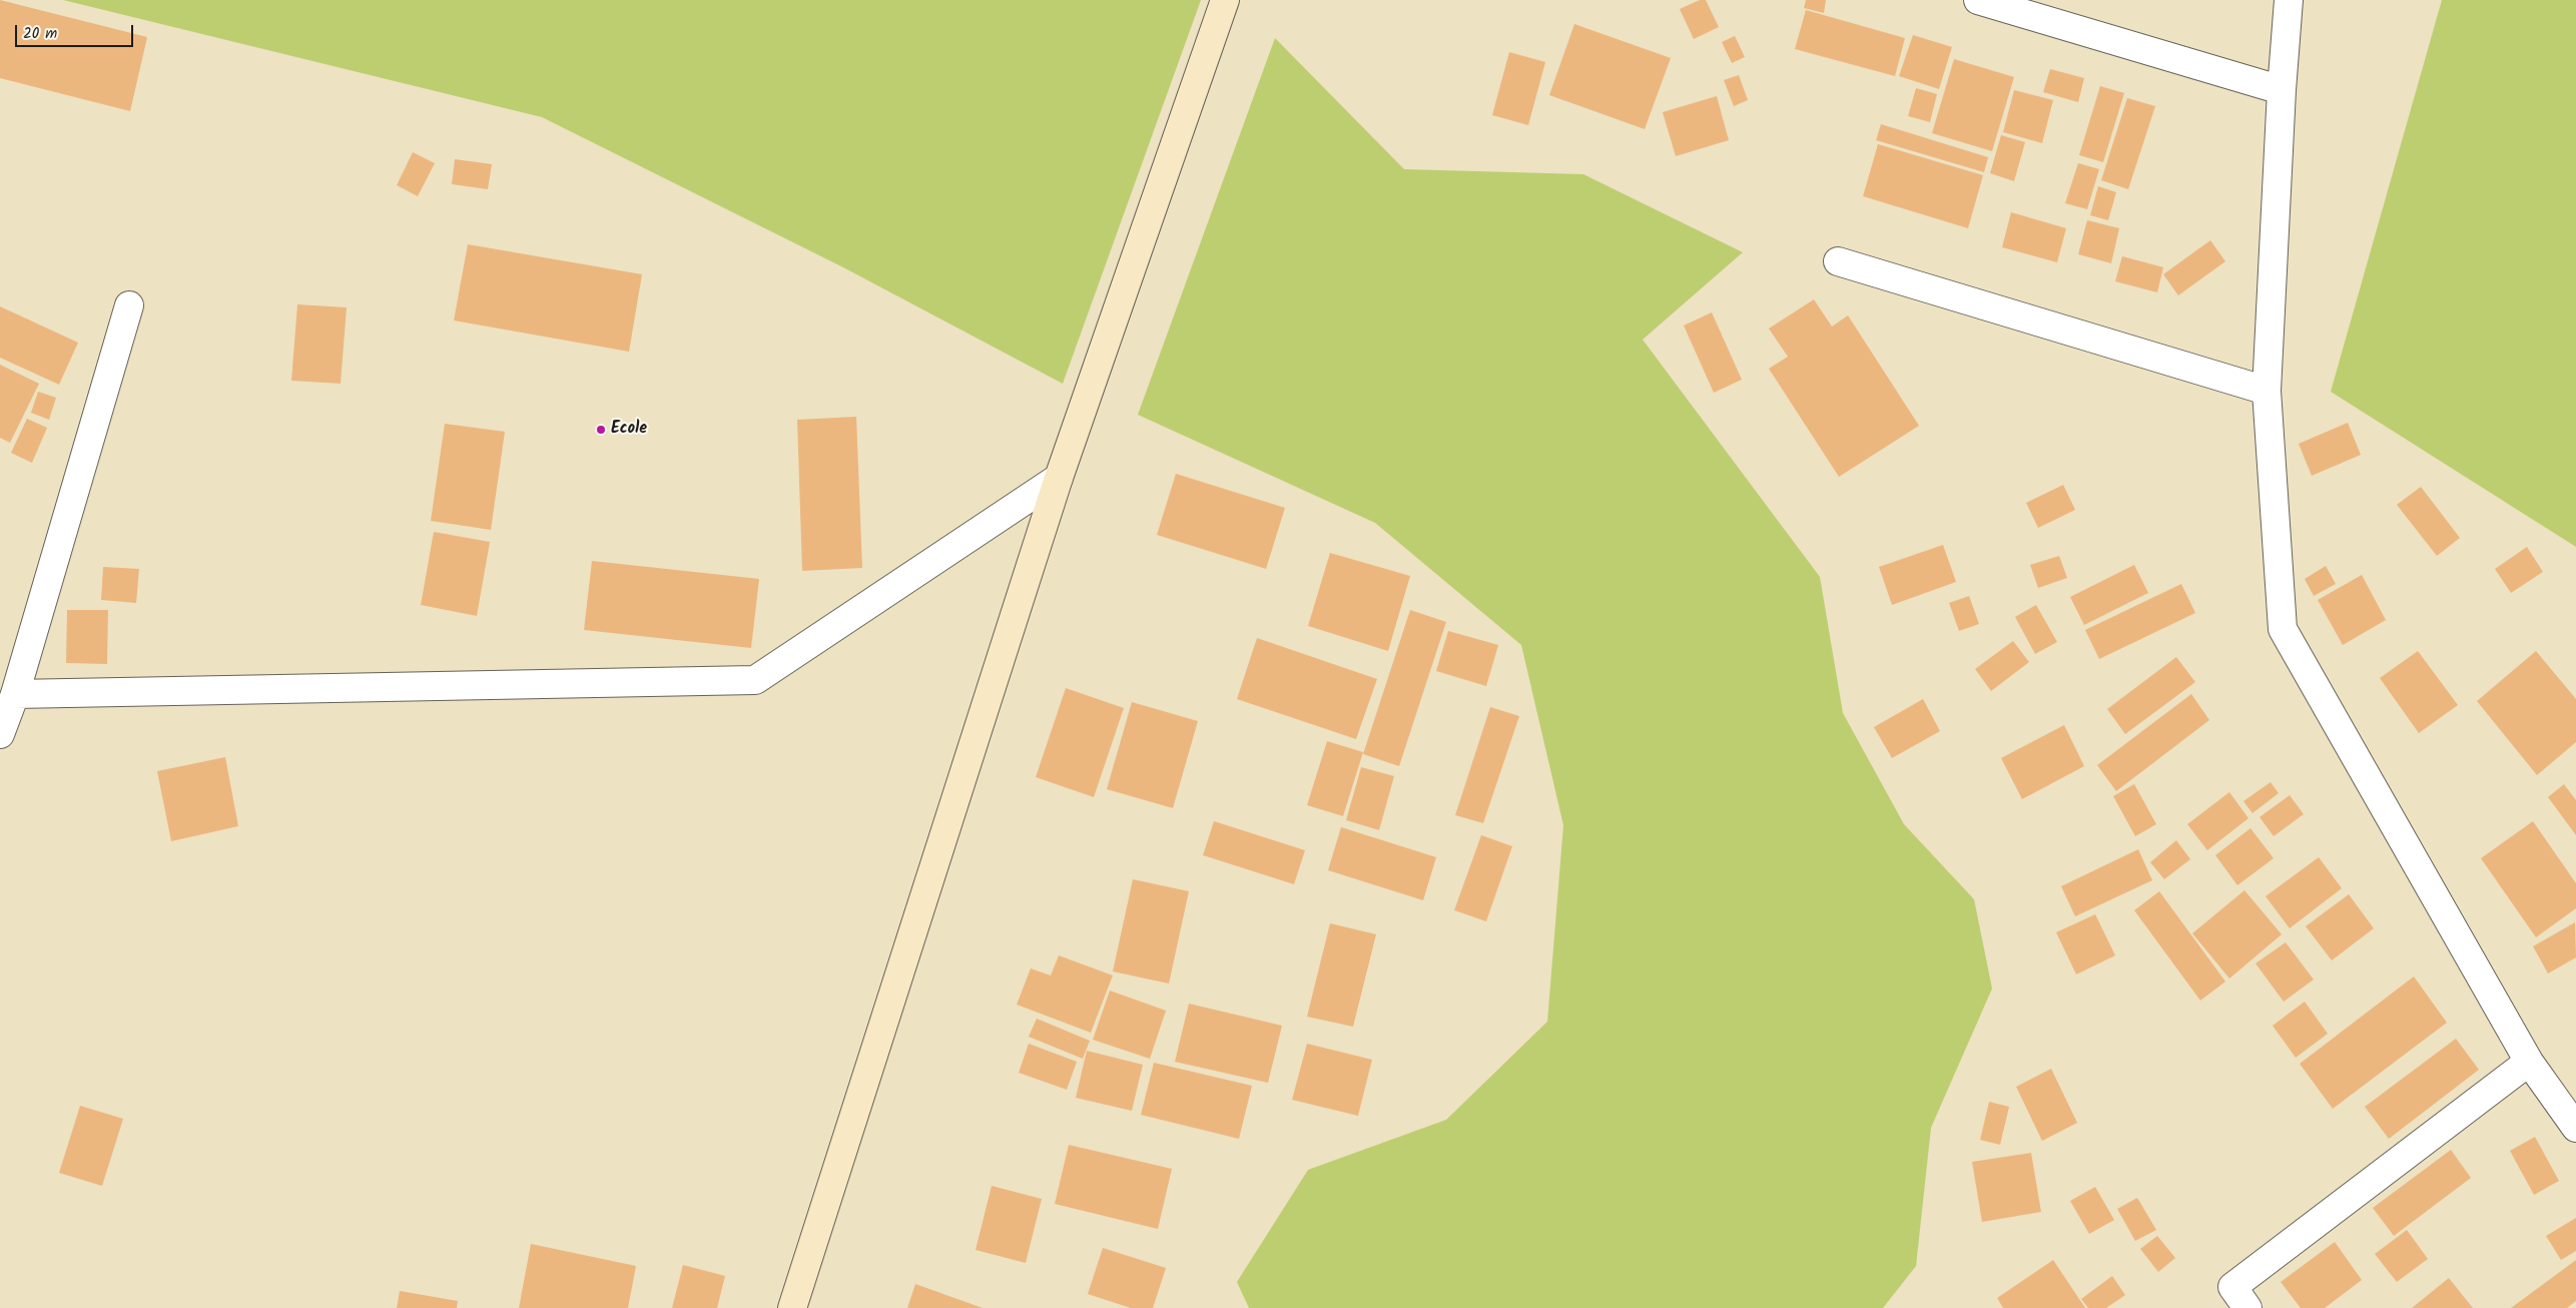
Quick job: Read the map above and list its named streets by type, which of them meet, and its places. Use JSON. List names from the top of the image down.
{
  "places": ["Ecole"],
  "scale_bar": "20 m"
}
